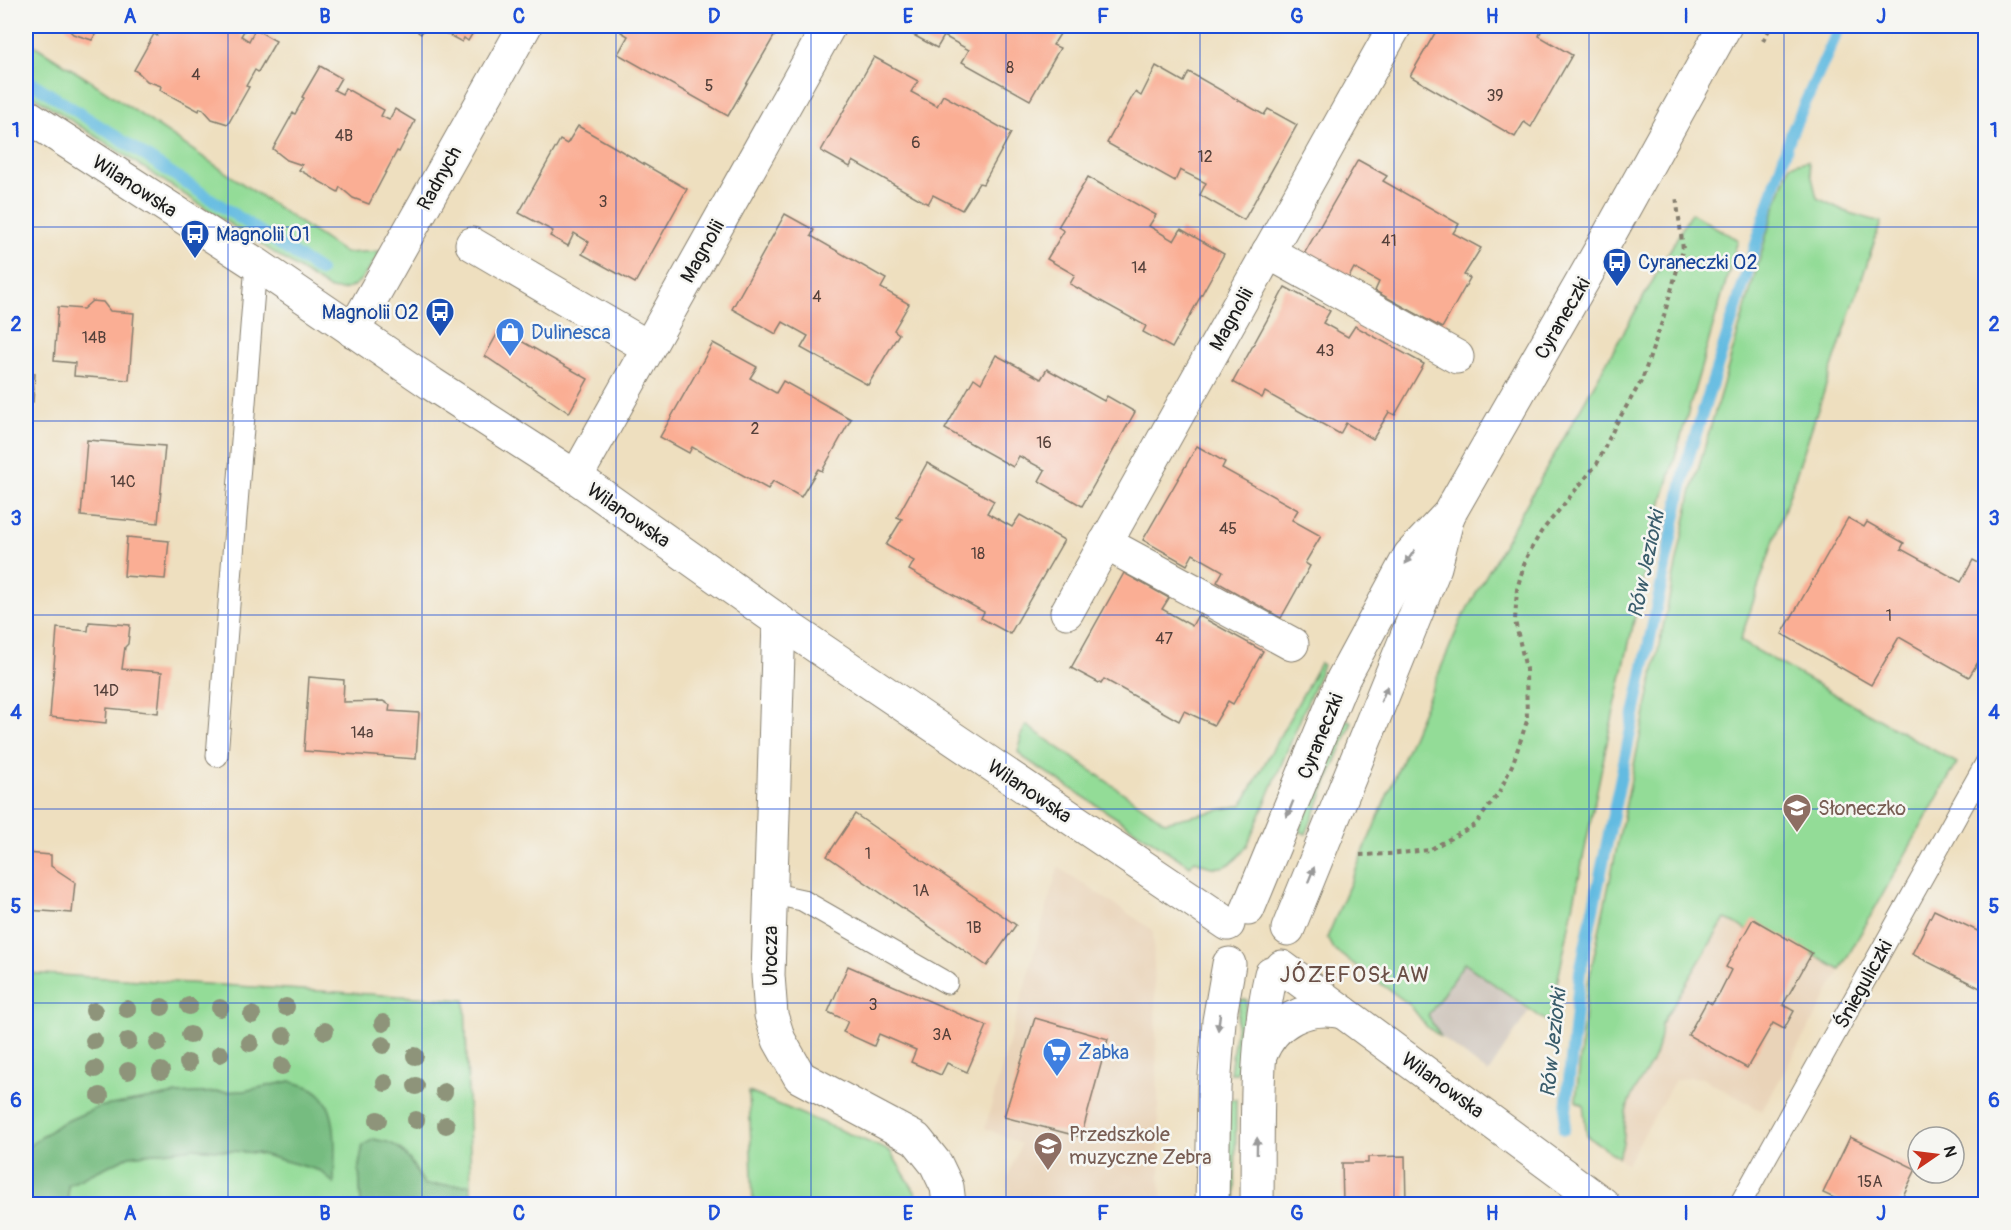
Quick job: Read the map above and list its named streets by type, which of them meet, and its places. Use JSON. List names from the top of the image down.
{
  "streets": {
    "street": [
      "Radnych",
      "Wilanowska",
      "Magnolii",
      "Cyraneczki",
      "Urocza"
    ],
    "lane": ["Śnieguliczki"]
  },
  "crossings": [
    ["Radnych", "Wilanowska"],
    ["Wilanowska", "Magnolii"],
    ["Wilanowska", "Cyraneczki"],
    ["Wilanowska", "Urocza"]
  ],
  "districts": ["JÓZEFOSŁAW"],
  "water": ["Rów Jeziorki"],
  "places": {
    "bus stop": ["Magnolii 01", "Cyraneczki 02", "Magnolii 02"],
    "shop": ["Dulinesca"],
    "school or university": ["Słoneczko", "Przedszkole muzyczne Zebra"],
    "supermarket": ["Żabka"]
  },
  "house_numbers": [
    "8",
    "4",
    "5",
    "39",
    "4B",
    "6",
    "12",
    "3",
    "41",
    "14",
    "4",
    "14B",
    "43",
    "2",
    "16",
    "14C",
    "45",
    "18",
    "1",
    "47",
    "14D",
    "14a",
    "1",
    "1A",
    "1B",
    "3",
    "3A",
    "15A"
  ],
  "north": "right",
  "grid": {
    "columns": [
      "A",
      "B",
      "C",
      "D",
      "E",
      "F",
      "G",
      "H",
      "I",
      "J"
    ],
    "rows": [
      "1",
      "2",
      "3",
      "4",
      "5",
      "6"
    ]
  }
}
